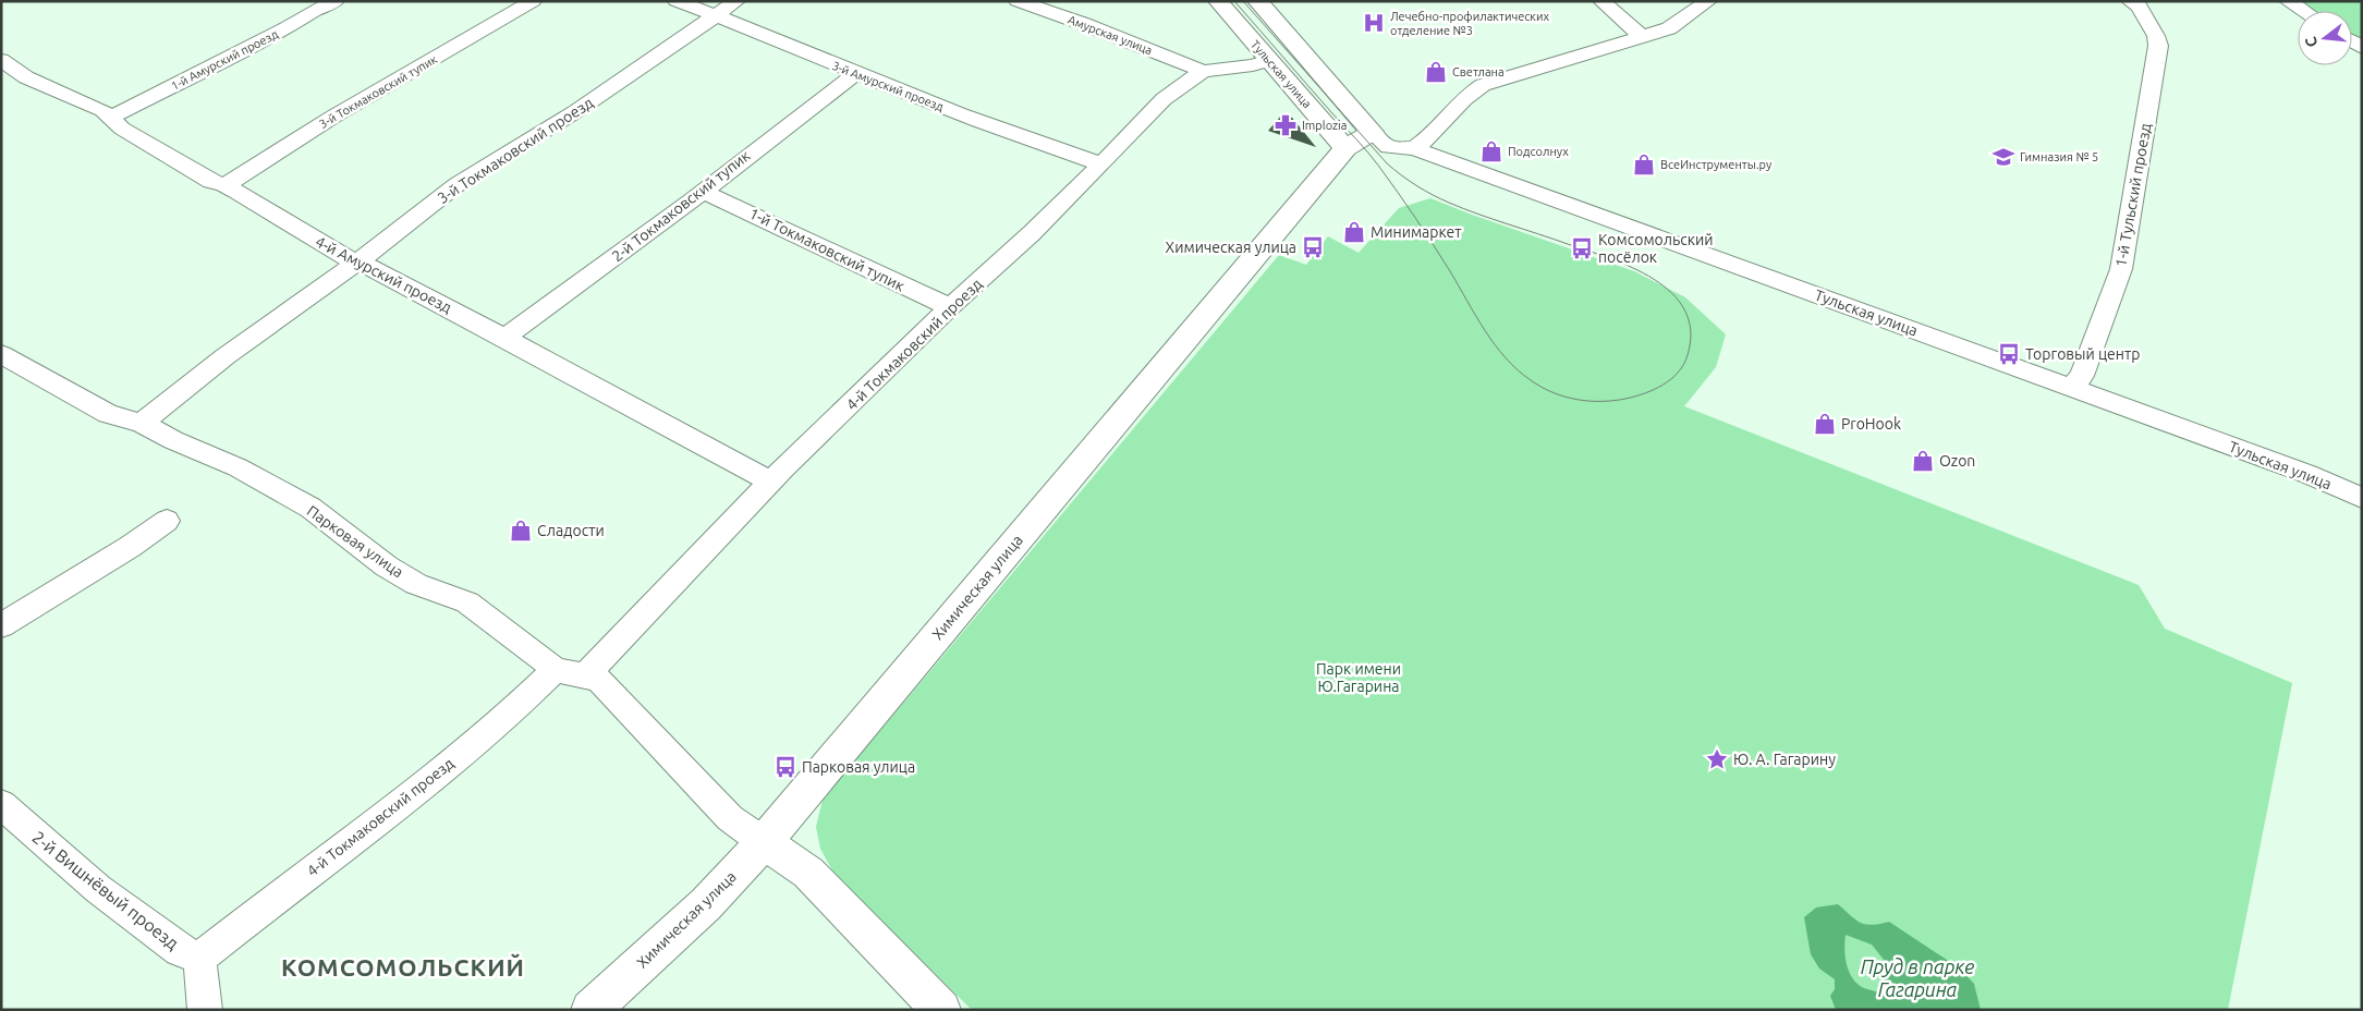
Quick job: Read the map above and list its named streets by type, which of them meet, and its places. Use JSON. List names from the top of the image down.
{
  "streets": {
    "street": [
      "Амурская улица",
      "1-й Амурский проезд",
      "Тульская улица",
      "3-й Амурский проезд",
      "3-й Токмаковский тупик",
      "3-й Токмаковский проезд",
      "1-й Тульский проезд",
      "2-й Токмаковский тупик",
      "1-й Токмаковский тупик",
      "4-й Амурский проезд",
      "4-й Токмаковский проезд",
      "Парковая улица",
      "Химическая улица",
      "2-й Вишнёвый проезд"
    ]
  },
  "crossings": [
    ["Амурская улица", "4-й Токмаковский проезд"],
    ["1-й Амурский проезд", "4-й Амурский проезд"],
    ["Тульская улица", "1-й Тульский проезд"],
    ["Тульская улица", "4-й Токмаковский проезд"],
    ["Тульская улица", "Химическая улица"],
    ["3-й Амурский проезд", "3-й Токмаковский проезд"],
    ["3-й Амурский проезд", "2-й Токмаковский тупик"],
    ["3-й Амурский проезд", "4-й Токмаковский проезд"],
    ["3-й Токмаковский тупик", "4-й Амурский проезд"],
    ["3-й Токмаковский проезд", "4-й Амурский проезд"],
    ["3-й Токмаковский проезд", "Парковая улица"],
    ["2-й Токмаковский тупик", "1-й Токмаковский тупик"],
    ["2-й Токмаковский тупик", "4-й Амурский проезд"],
    ["1-й Токмаковский тупик", "4-й Токмаковский проезд"],
    ["4-й Амурский проезд", "4-й Токмаковский проезд"],
    ["4-й Токмаковский проезд", "Парковая улица"],
    ["4-й Токмаковский проезд", "2-й Вишнёвый проезд"]
  ],
  "districts": ["КОМСОМОЛЬСКИЙ"],
  "water": ["Пруд в парке Гагарина"],
  "parks": ["Парк имени Ю.Гагарина"],
  "places": {
    "hospital": ["Лечебно-профилактических отделение №3"],
    "shop": [
      "Светлана",
      "Подсолнух",
      "ВсеИнструменты.ру",
      "Минимаркет",
      "ProHook",
      "Ozon",
      "Сладости"
    ],
    "pharmacy": ["Implozia"],
    "school or university": ["Гимназия № 5"],
    "bus stop": [
      "Химическая улица",
      "Комсомольский посёлок",
      "Торговый центр",
      "Парковая улица"
    ],
    "place": ["Ю. А. Гагарину"]
  },
  "north": "left"
}
